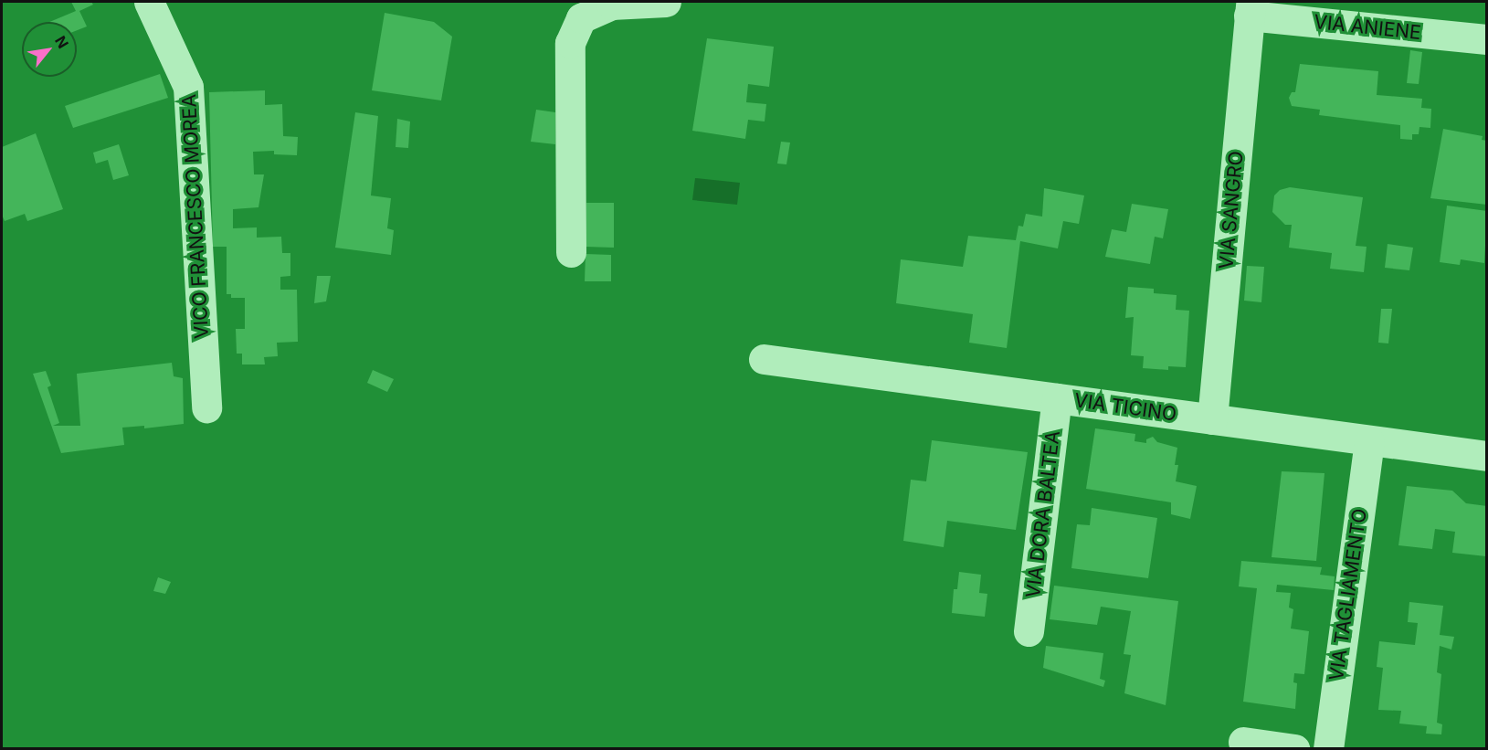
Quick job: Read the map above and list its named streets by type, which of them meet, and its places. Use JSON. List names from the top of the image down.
{
  "streets": {
    "street": [
      "VIA ANIENE",
      "VIA SANGRO",
      "VICO FRANCESCO MOREA",
      "VIA TICINO",
      "VIA DORA BALTEA",
      "VIA TAGLIAMENTO"
    ]
  },
  "crossings": [
    ["VIA ANIENE", "VIA SANGRO"],
    ["VIA SANGRO", "VIA TICINO"],
    ["VIA TICINO", "VIA DORA BALTEA"],
    ["VIA TICINO", "VIA TAGLIAMENTO"]
  ],
  "north": "top right"
}
